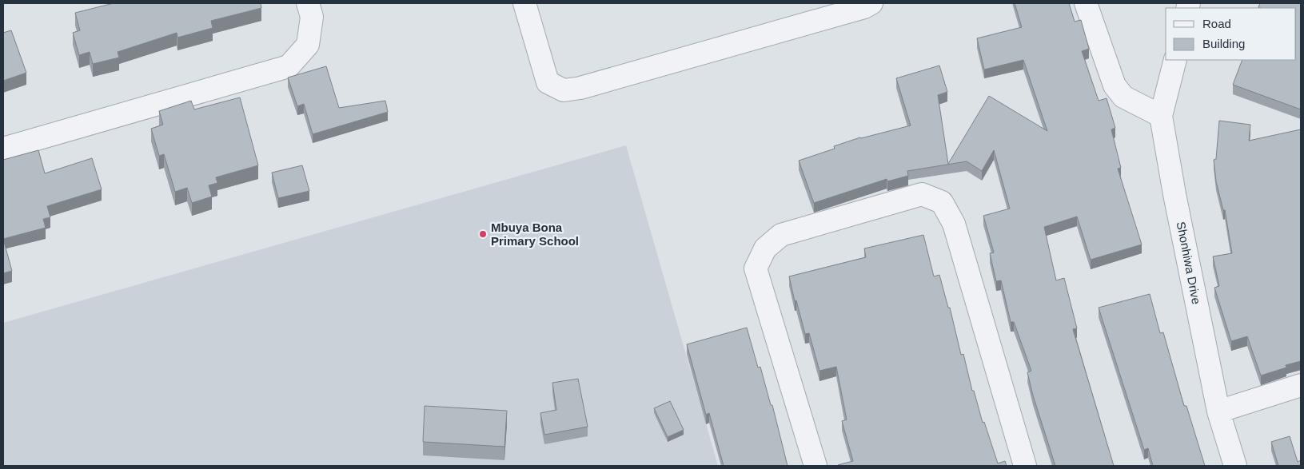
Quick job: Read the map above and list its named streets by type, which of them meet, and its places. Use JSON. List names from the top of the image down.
{
  "streets": {
    "street": ["Shonhiwa Drive"]
  },
  "places": ["Mbuya Bona Primary School"],
  "legend": ["Road", "Building"]
}
